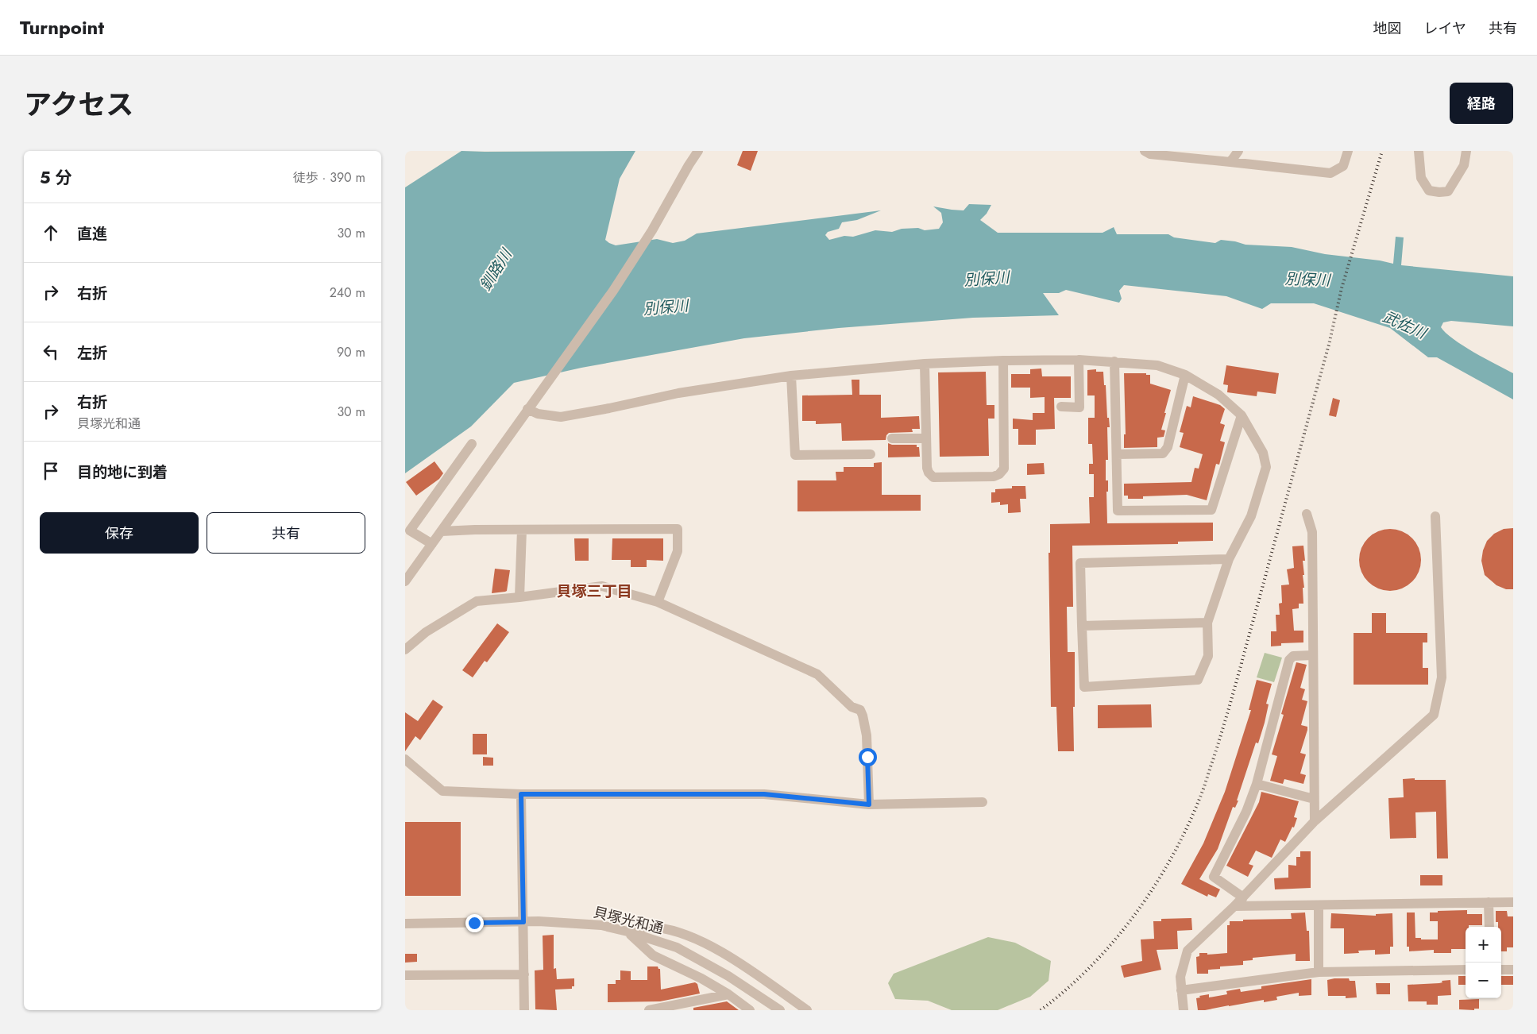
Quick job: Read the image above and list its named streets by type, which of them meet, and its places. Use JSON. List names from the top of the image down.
{
  "streets": {
    "street": ["貝塚光和通"]
  },
  "districts": ["貝塚三丁目"],
  "water": ["釧路川", "別保川", "武佐川"],
  "page": {
    "header": "Turnpoint",
    "nav": ["地図", "レイヤ", "共有"],
    "title": "アクセス",
    "buttons": [
      "経路",
      ["保存", "共有"]
    ],
    "heading": ["5 分", "徒歩 · 390 m"],
    "list": [
      ["直進", "30 m"],
      ["右折", "240 m"],
      ["左折", "90 m"],
      ["右折", "貝塚光和通", "30 m"],
      "目的地に到着"
    ],
    "map_buttons": ["+", "−"]
  }
}
